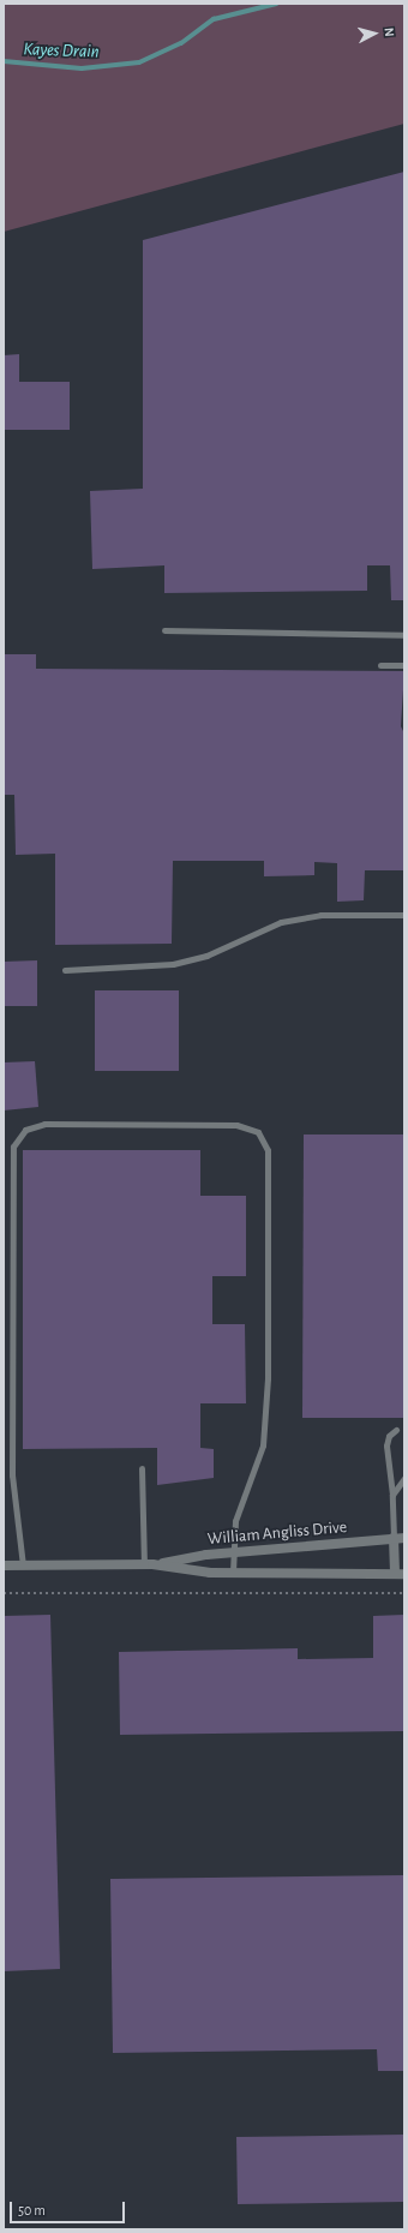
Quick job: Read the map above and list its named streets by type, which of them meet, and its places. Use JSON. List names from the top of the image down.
{
  "streets": {
    "street": ["William Angliss Drive"]
  },
  "water": ["Kayes Drain"],
  "scale_bar": "50 m",
  "north": "right"
}
